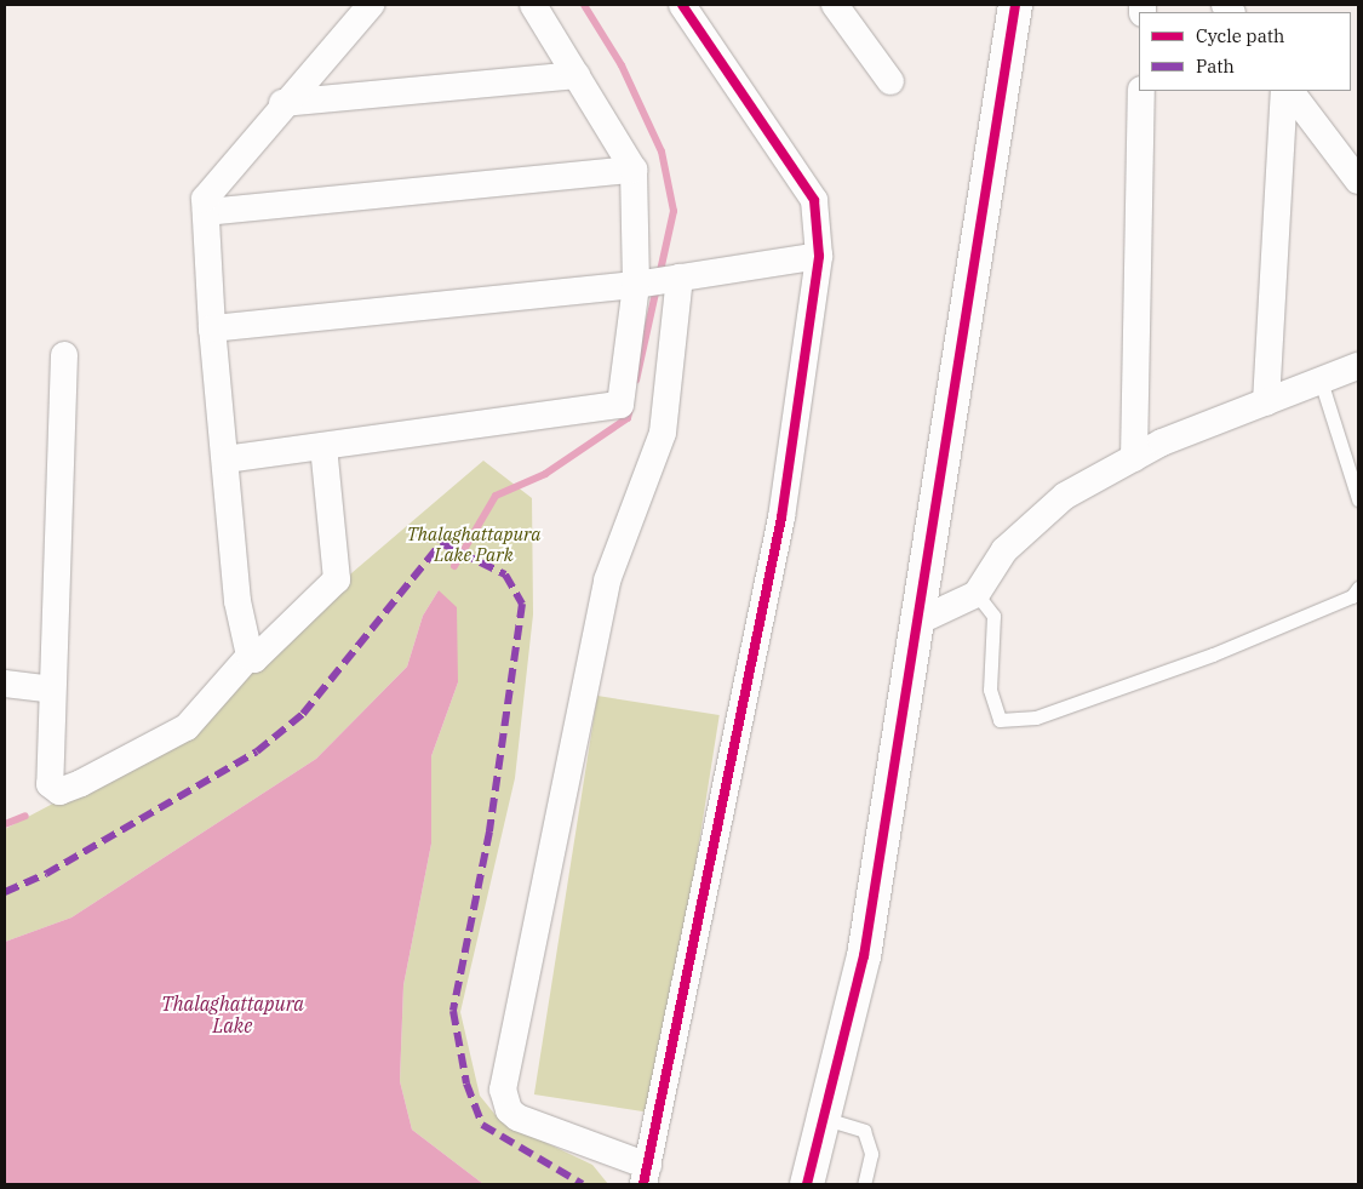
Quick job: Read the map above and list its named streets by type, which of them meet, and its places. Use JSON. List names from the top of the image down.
{
  "water": ["Thalaghattapura Lake"],
  "parks": ["Thalaghattapura Lake Park"],
  "legend": ["Cycle path", "Path"]
}
